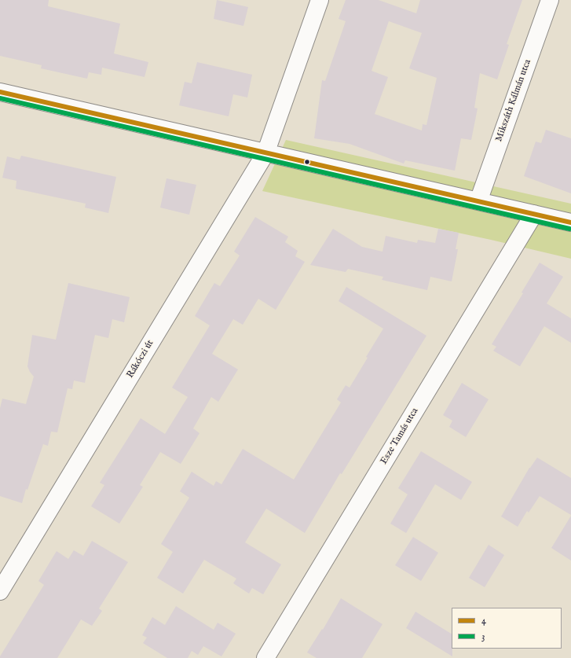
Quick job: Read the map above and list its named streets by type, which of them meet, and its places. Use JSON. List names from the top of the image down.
{
  "streets": {
    "street": ["Mikszáth Kálmán utca", "Rákóczi út", "Esze Tamás utca"]
  },
  "lines": ["transit line 4", "transit line 3"],
  "legend": ["4", "3"]
}
